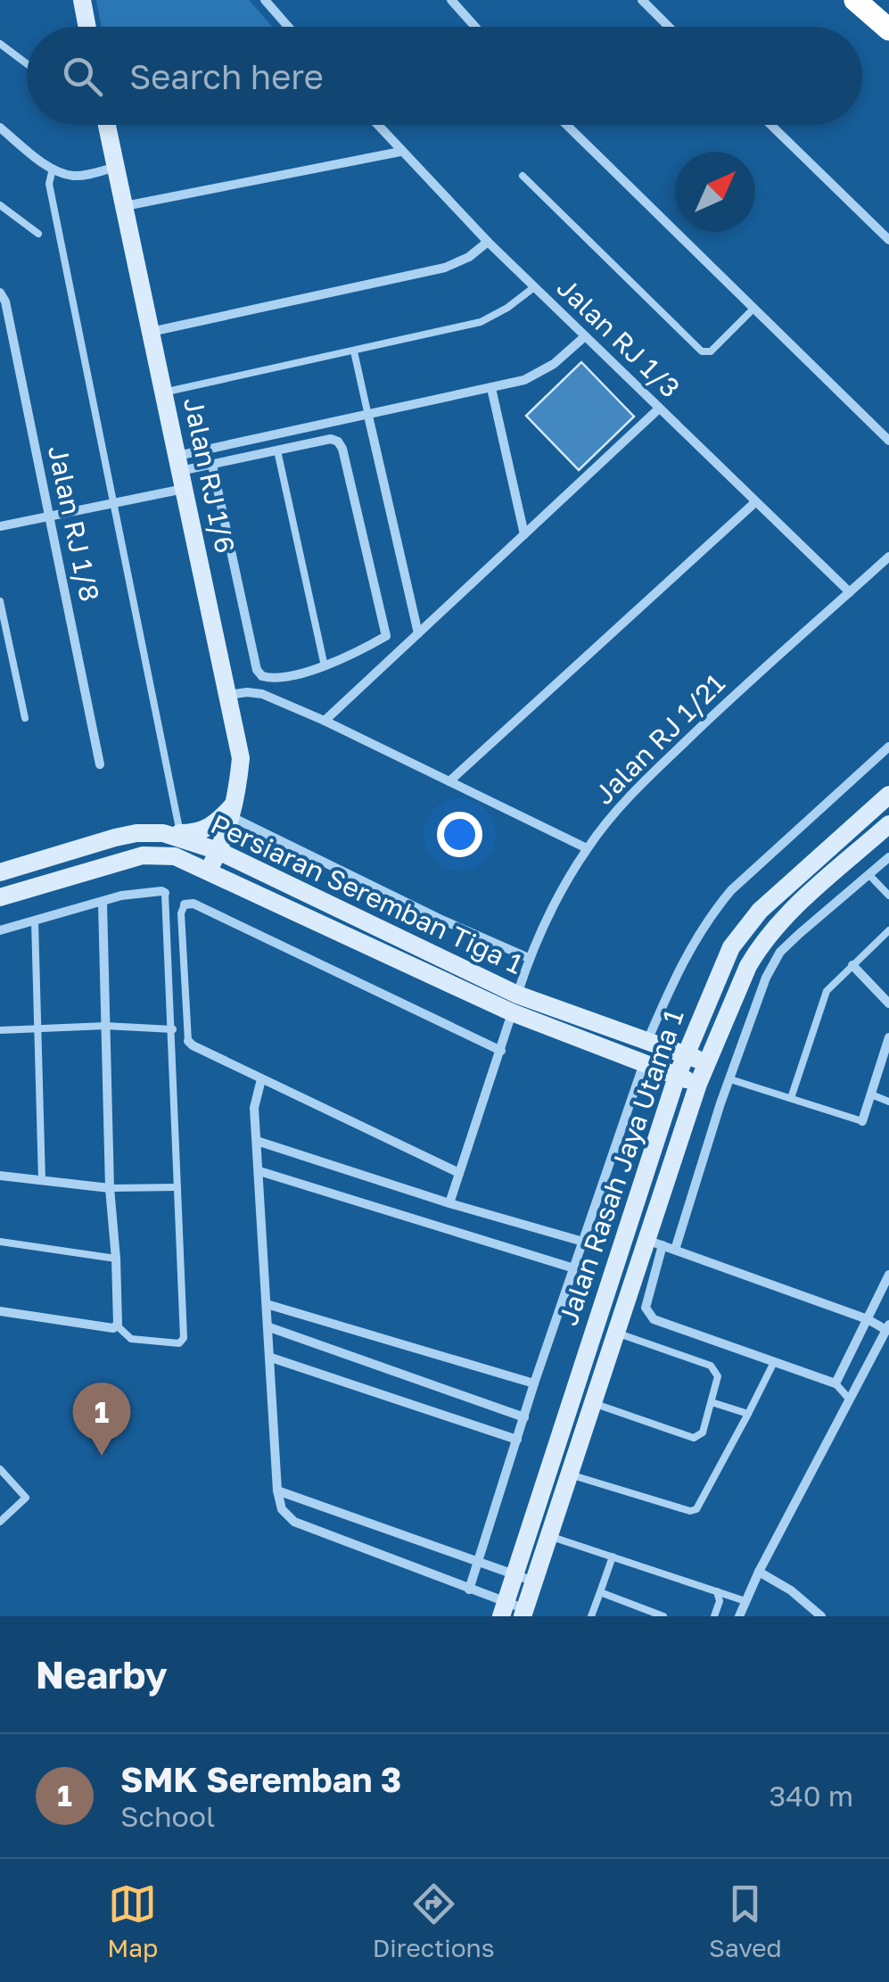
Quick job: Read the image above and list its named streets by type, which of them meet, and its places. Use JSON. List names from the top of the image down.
{
  "streets": {
    "main road": ["Jalan RJ 1/6", "Persiaran Seremban Tiga 1", "Jalan Rasah Jaya Utama 1"],
    "street": ["Jalan RJ 1/3", "Jalan RJ 1/8", "Jalan RJ 1/21"]
  },
  "crossings": [
    ["Jalan RJ 1/3", "Jalan RJ 1/21"],
    ["Jalan RJ 1/6", "Persiaran Seremban Tiga 1"],
    ["Jalan RJ 1/21", "Persiaran Seremban Tiga 1"],
    ["Persiaran Seremban Tiga 1", "Jalan Rasah Jaya Utama 1"]
  ],
  "north": "top right",
  "page": {
    "search": "Search here",
    "pins": "1",
    "heading": "Nearby",
    "list": [
      {
        "mark": "1",
        "name": "SMK Seremban 3",
        "note": "School",
        "value": "340 m"
      }
    ],
    "nav": ["Map", "Directions", "Saved"]
  }
}
